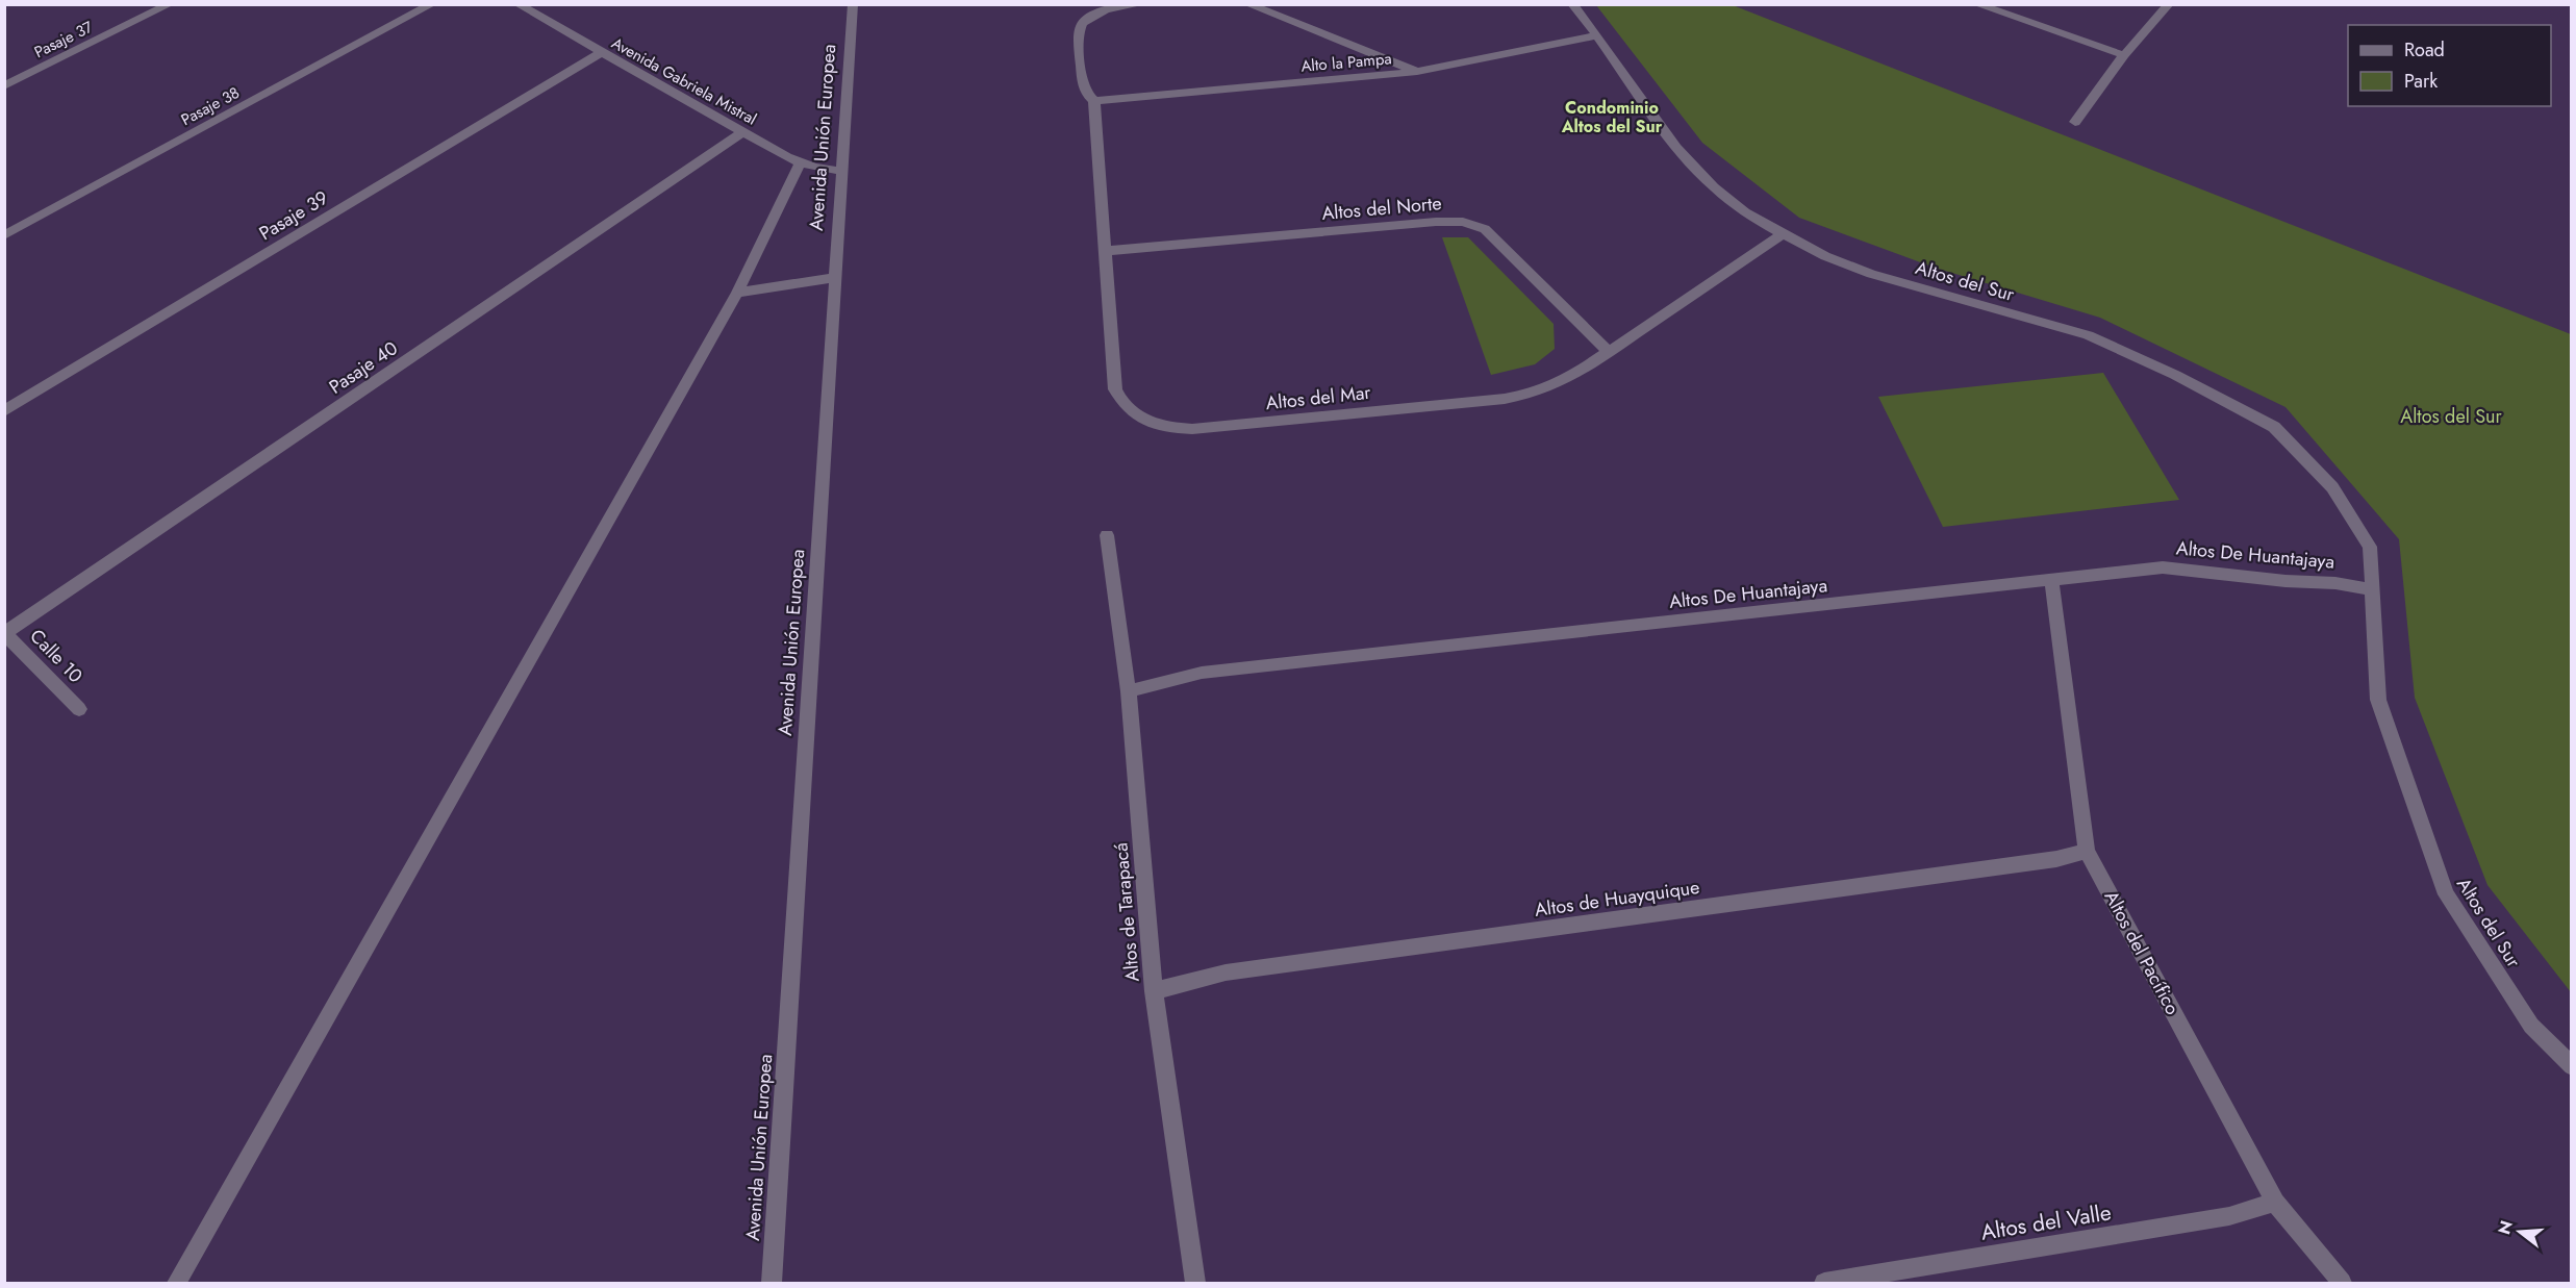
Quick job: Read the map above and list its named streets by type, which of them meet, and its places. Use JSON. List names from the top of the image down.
{
  "streets": {
    "street": [
      "Pasaje 37",
      "Alto la Pampa",
      "Avenida Gabriela Mistral",
      "Pasaje 38",
      "Avenida Unión Europea",
      "Altos del Norte",
      "Pasaje 39",
      "Altos del Sur",
      "Pasaje 40",
      "Altos del Mar",
      "Altos De Huantajaya",
      "Calle 10",
      "Altos de Huayquique",
      "Altos de Tarapacá",
      "Altos del Pacífico",
      "Altos del Valle"
    ]
  },
  "crossings": [
    ["Alto la Pampa", "Altos del Sur"],
    ["Alto la Pampa", "Altos del Mar"],
    ["Avenida Gabriela Mistral", "Avenida Unión Europea"],
    ["Avenida Gabriela Mistral", "Pasaje 39"],
    ["Avenida Gabriela Mistral", "Pasaje 40"],
    ["Altos del Norte", "Altos del Mar"],
    ["Altos del Sur", "Altos del Mar"],
    ["Altos del Sur", "Altos De Huantajaya"],
    ["Pasaje 40", "Calle 10"],
    ["Altos De Huantajaya", "Altos de Tarapacá"],
    ["Altos De Huantajaya", "Altos del Pacífico"],
    ["Altos de Huayquique", "Altos de Tarapacá"],
    ["Altos de Huayquique", "Altos del Pacífico"],
    ["Altos del Pacífico", "Altos del Valle"]
  ],
  "districts": ["Condominio Altos del Sur"],
  "parks": ["Altos del Sur"],
  "legend": ["Road", "Park"],
  "north": "left"
}
